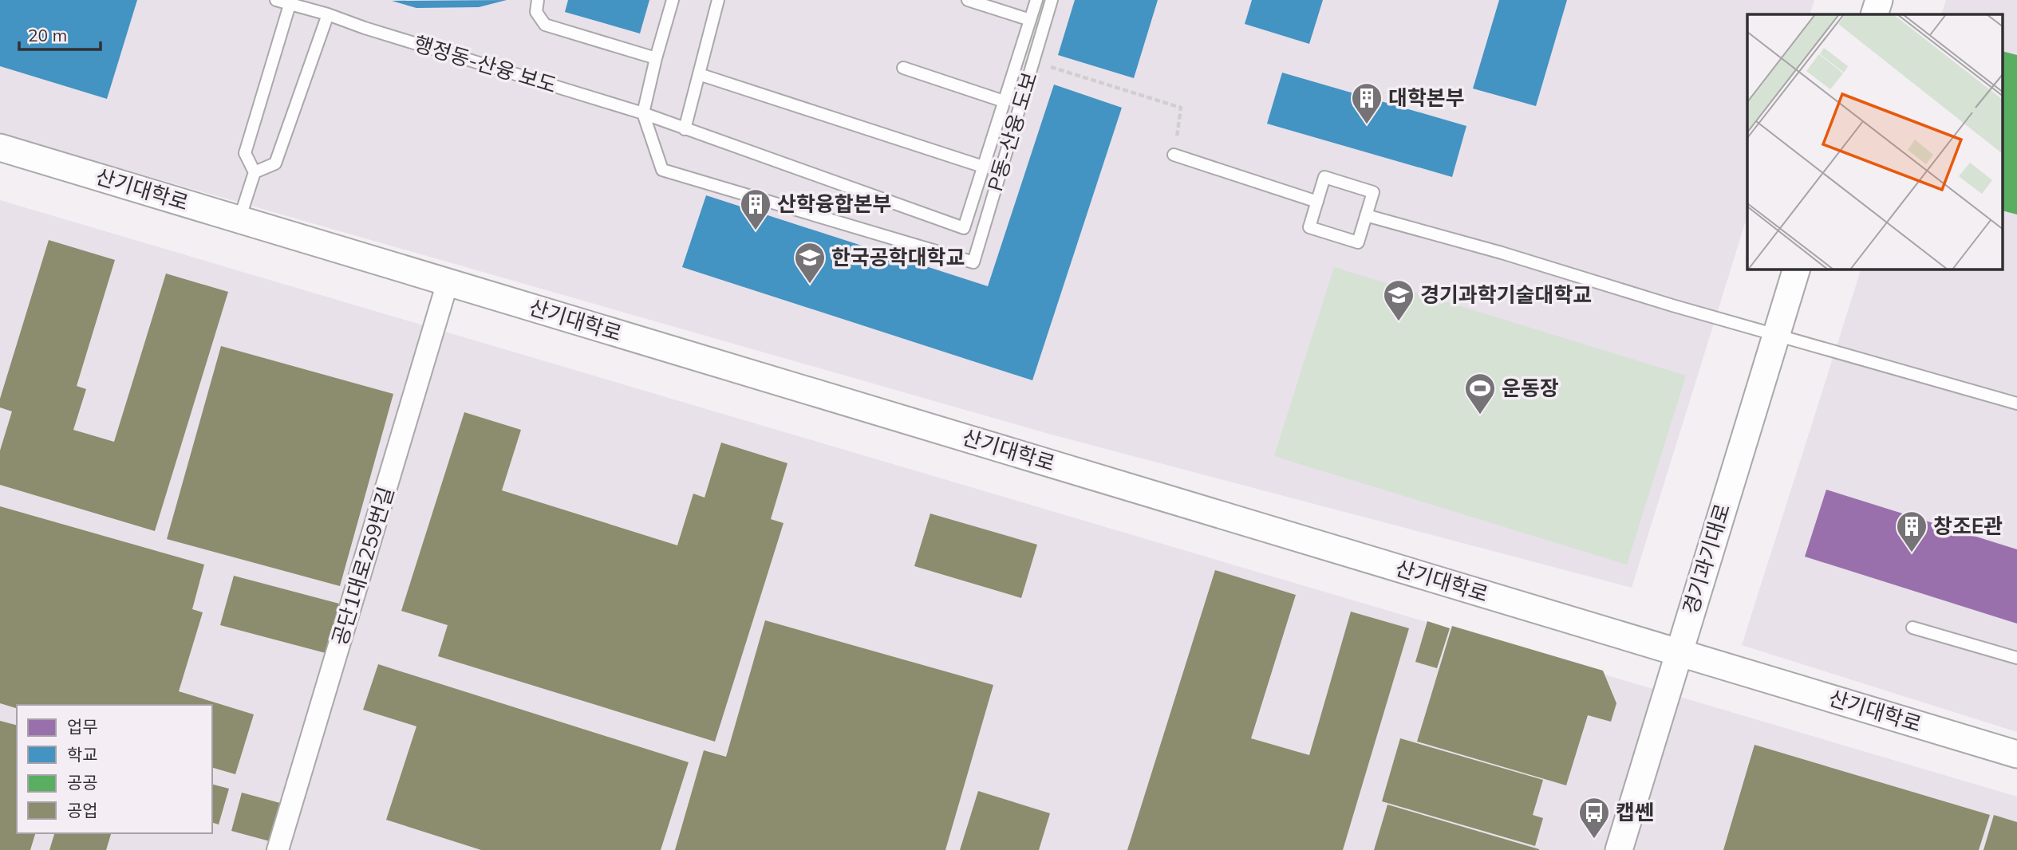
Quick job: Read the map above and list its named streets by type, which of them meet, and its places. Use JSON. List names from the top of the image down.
{
  "streets": {
    "street": ["산기대학로", "경기과기대로", "공단1대로259번길"],
    "lane": ["행정동-산융 보도", "P동-산융 도보"]
  },
  "crossings": [
    ["행정동-산융 보도", "P동-산융 도보"],
    ["산기대학로", "경기과기대로"],
    ["산기대학로", "공단1대로259번길"]
  ],
  "places": {
    "building": ["대학본부", "산학융합본부", "창조E관"],
    "school or university": ["한국공학대학교", "경기과학기술대학교"],
    "sports": ["운동장"],
    "bus stop": ["캡쎈"]
  },
  "legend": [
    "업무",
    "학교",
    "공공",
    "공업"
  ],
  "scale_bar": "20 m"
}
